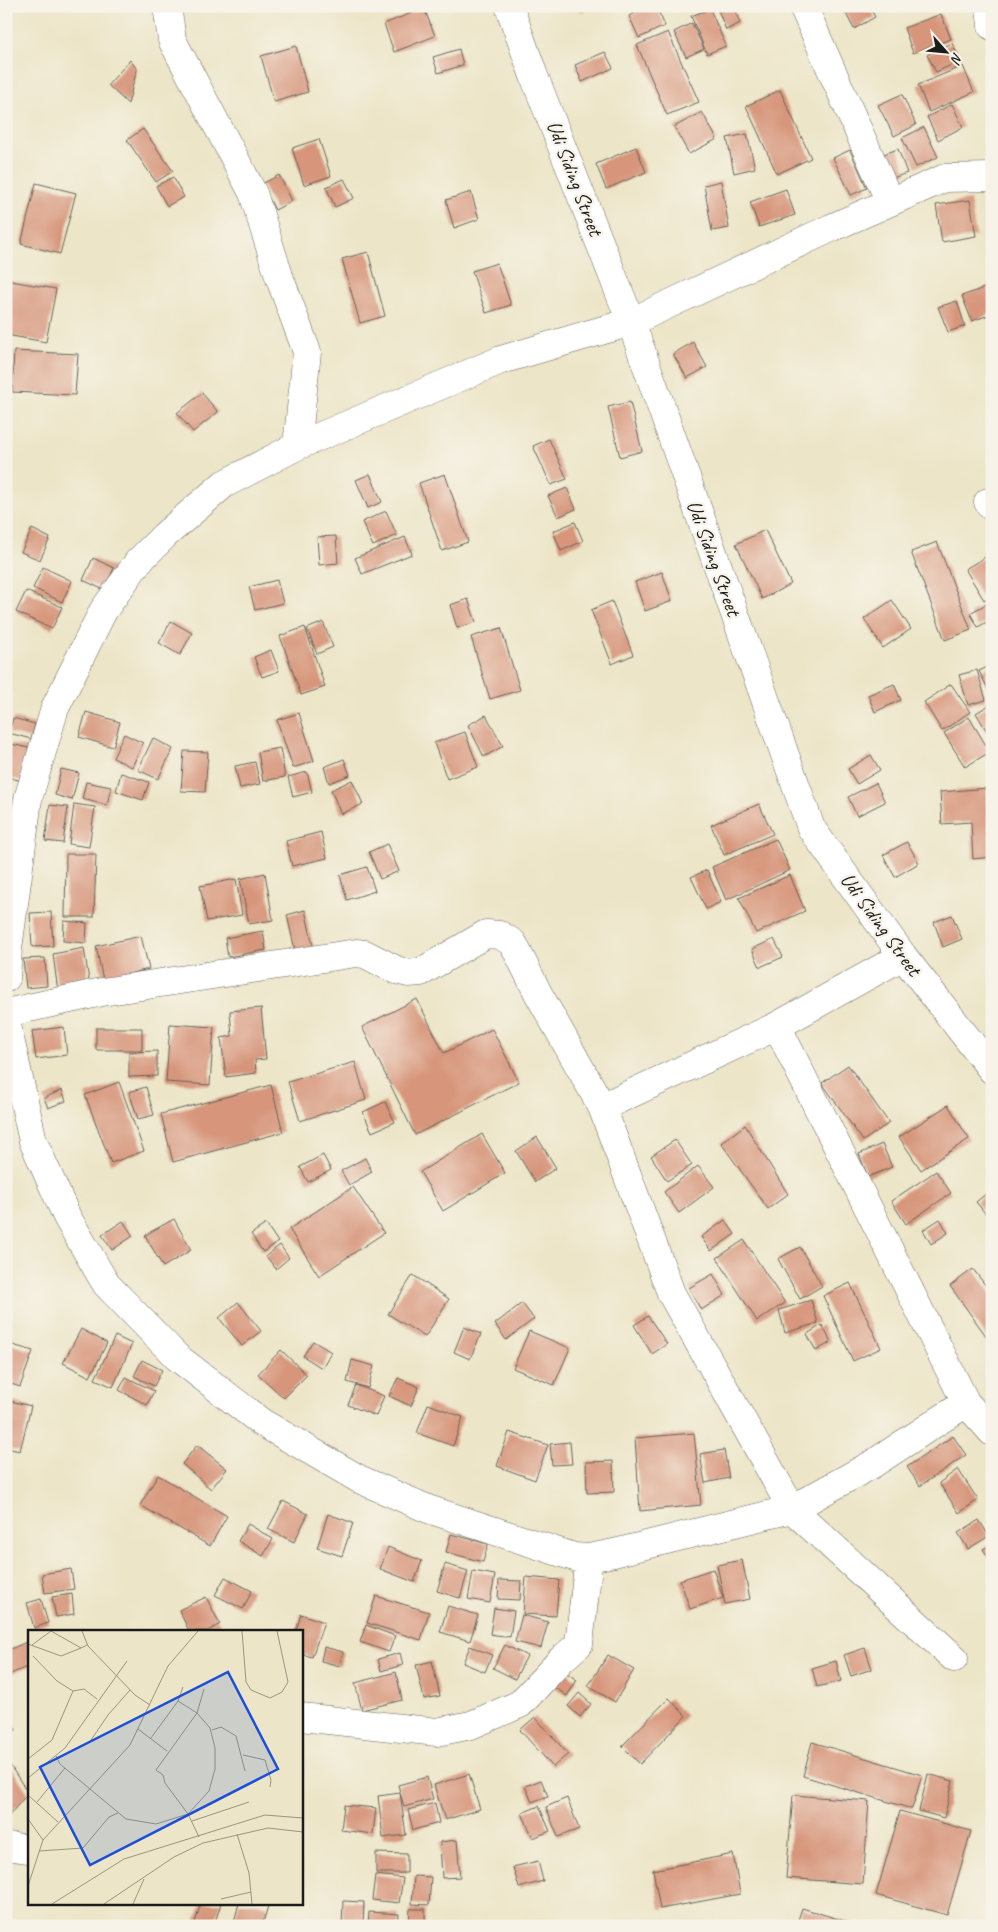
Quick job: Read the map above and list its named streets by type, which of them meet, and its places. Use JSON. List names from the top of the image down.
{
  "streets": {
    "street": ["Udi Siding Street"]
  },
  "north": "bottom right"
}
